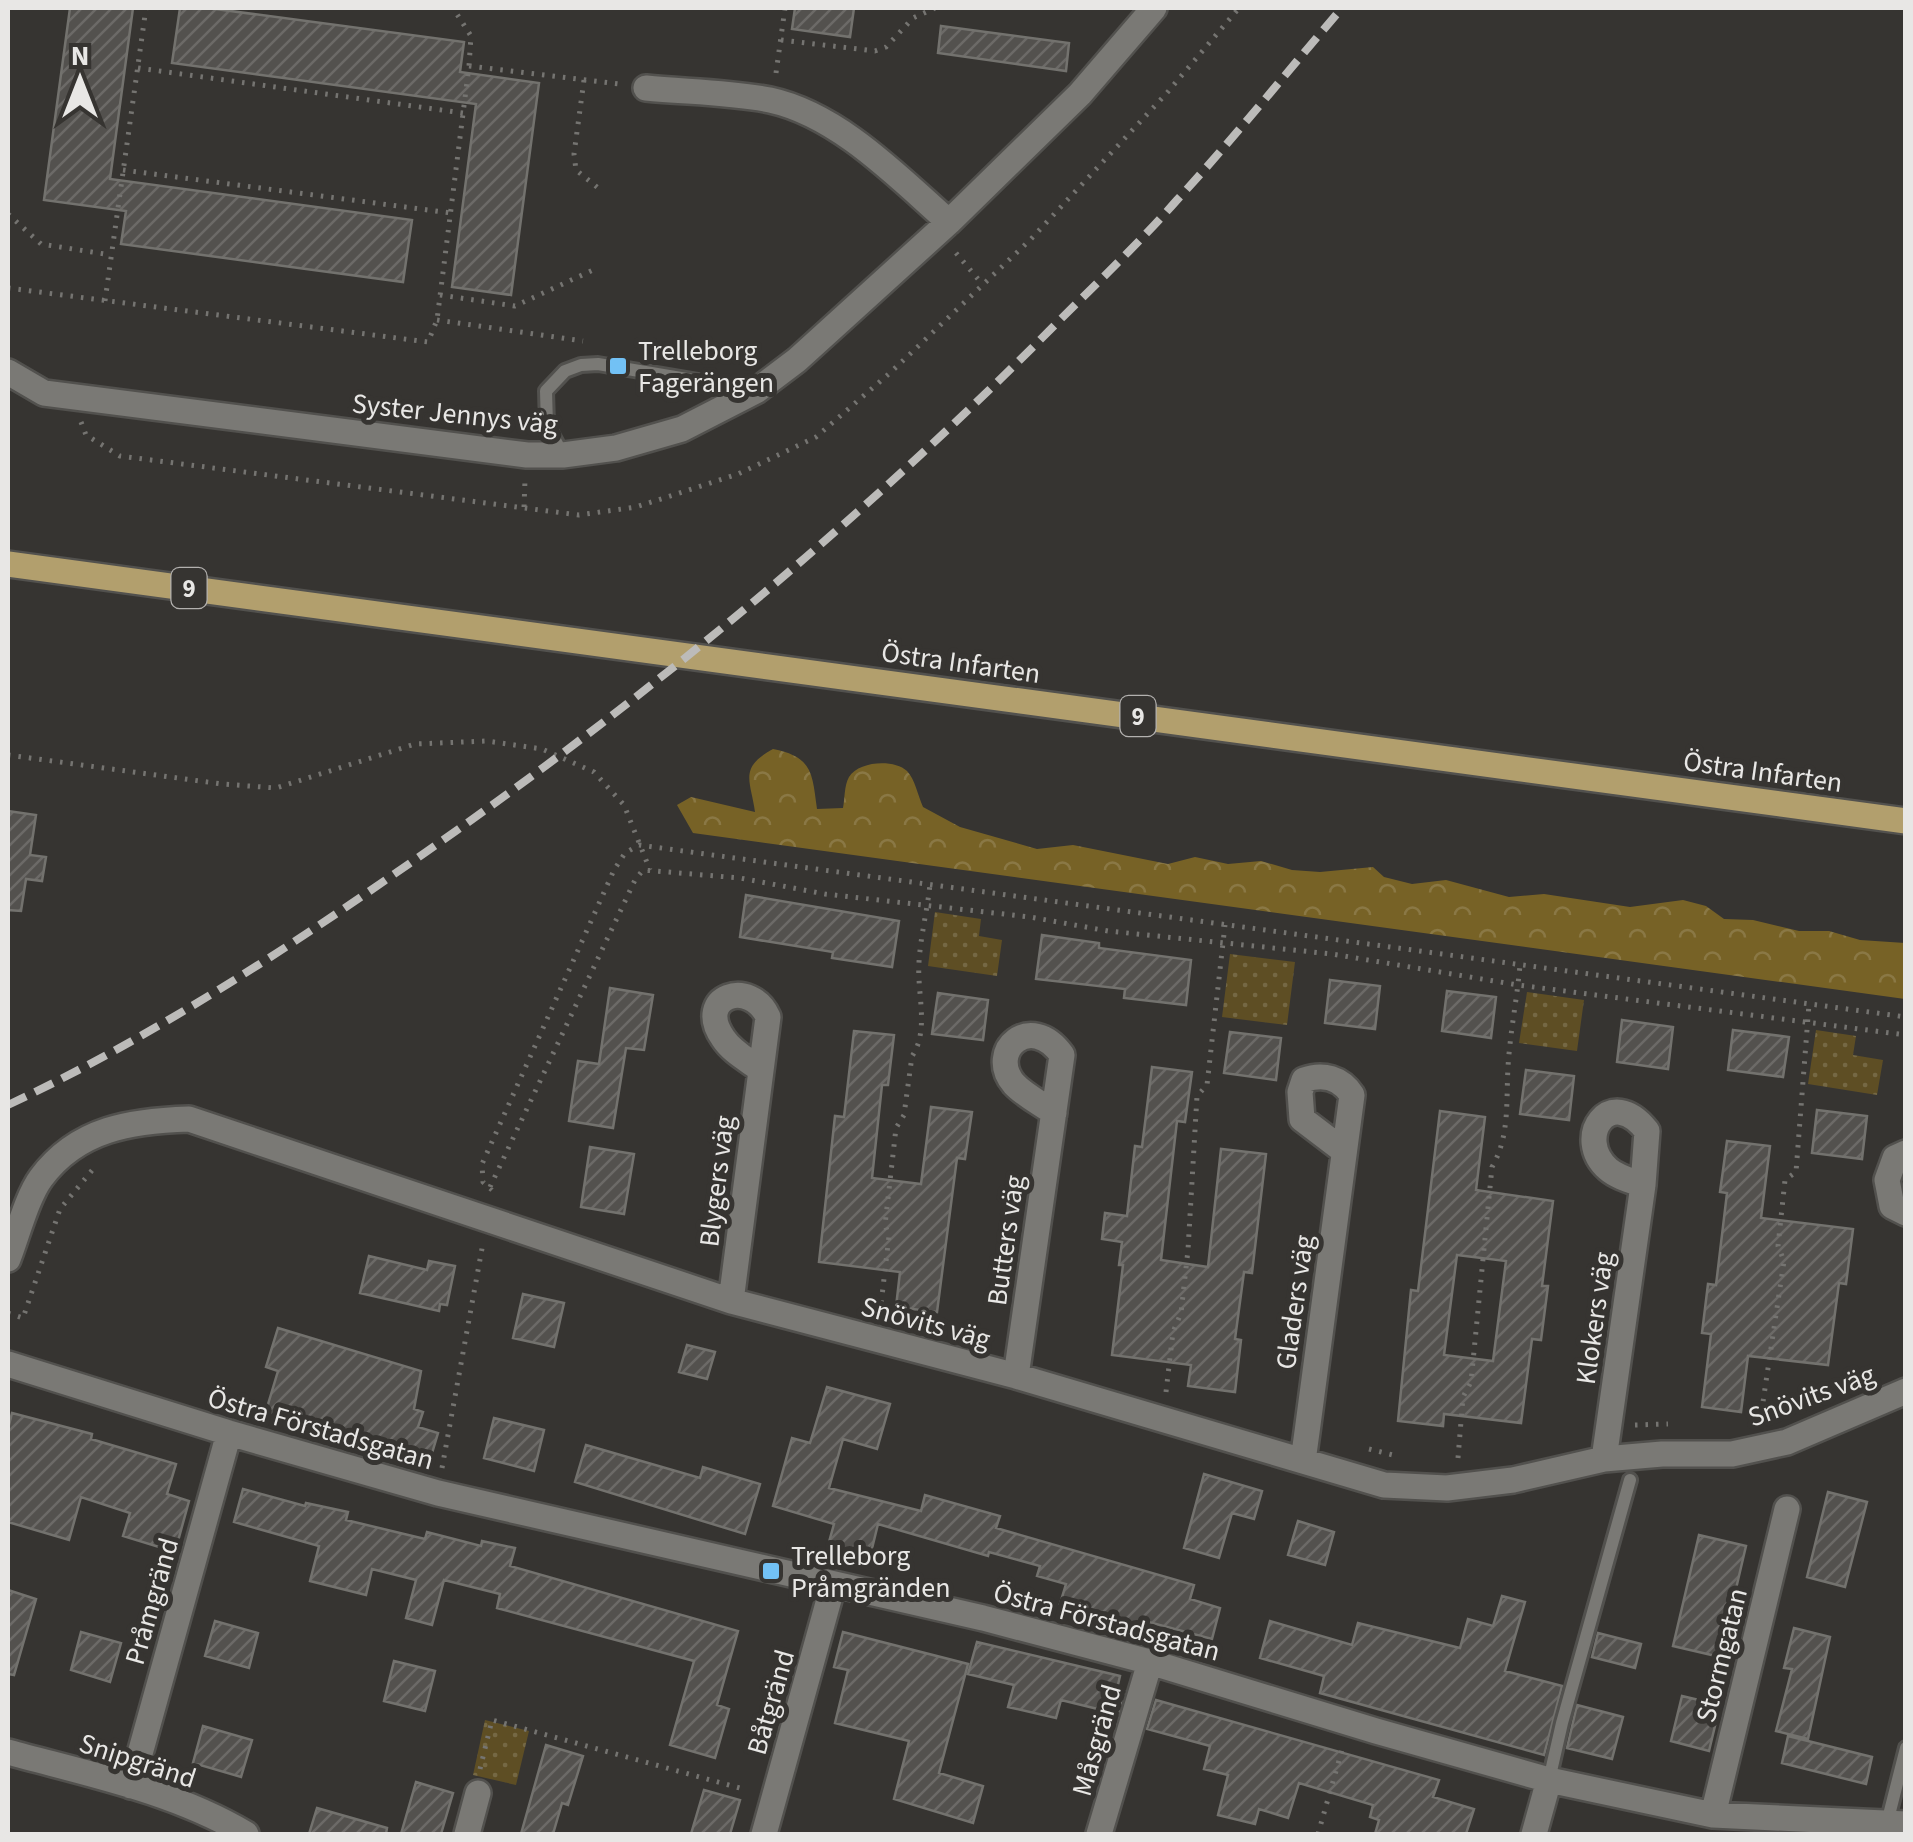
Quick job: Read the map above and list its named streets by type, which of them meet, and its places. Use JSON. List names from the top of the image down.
{
  "streets": {
    "main road": ["9", "Östra Infarten"],
    "street": [
      "Syster Jennys väg",
      "Blygers väg",
      "Butters väg",
      "Gladers väg",
      "Klokers väg",
      "Snövits väg",
      "Östra Förstadsgatan",
      "Pråmgränd",
      "Stormgatan",
      "Båtgränd",
      "Måsgränd",
      "Snipgränd"
    ]
  },
  "crossings": [
    ["Blygers väg", "Snövits väg"],
    ["Butters väg", "Snövits väg"],
    ["Gladers väg", "Snövits väg"],
    ["Klokers väg", "Snövits väg"],
    ["Östra Förstadsgatan", "Pråmgränd"],
    ["Östra Förstadsgatan", "Stormgatan"],
    ["Östra Förstadsgatan", "Båtgränd"],
    ["Östra Förstadsgatan", "Måsgränd"],
    ["Pråmgränd", "Snipgränd"]
  ],
  "places": {
    "transit": ["Trelleborg Fagerängen", "Trelleborg Pråmgränden"]
  },
  "north": "top"
}
